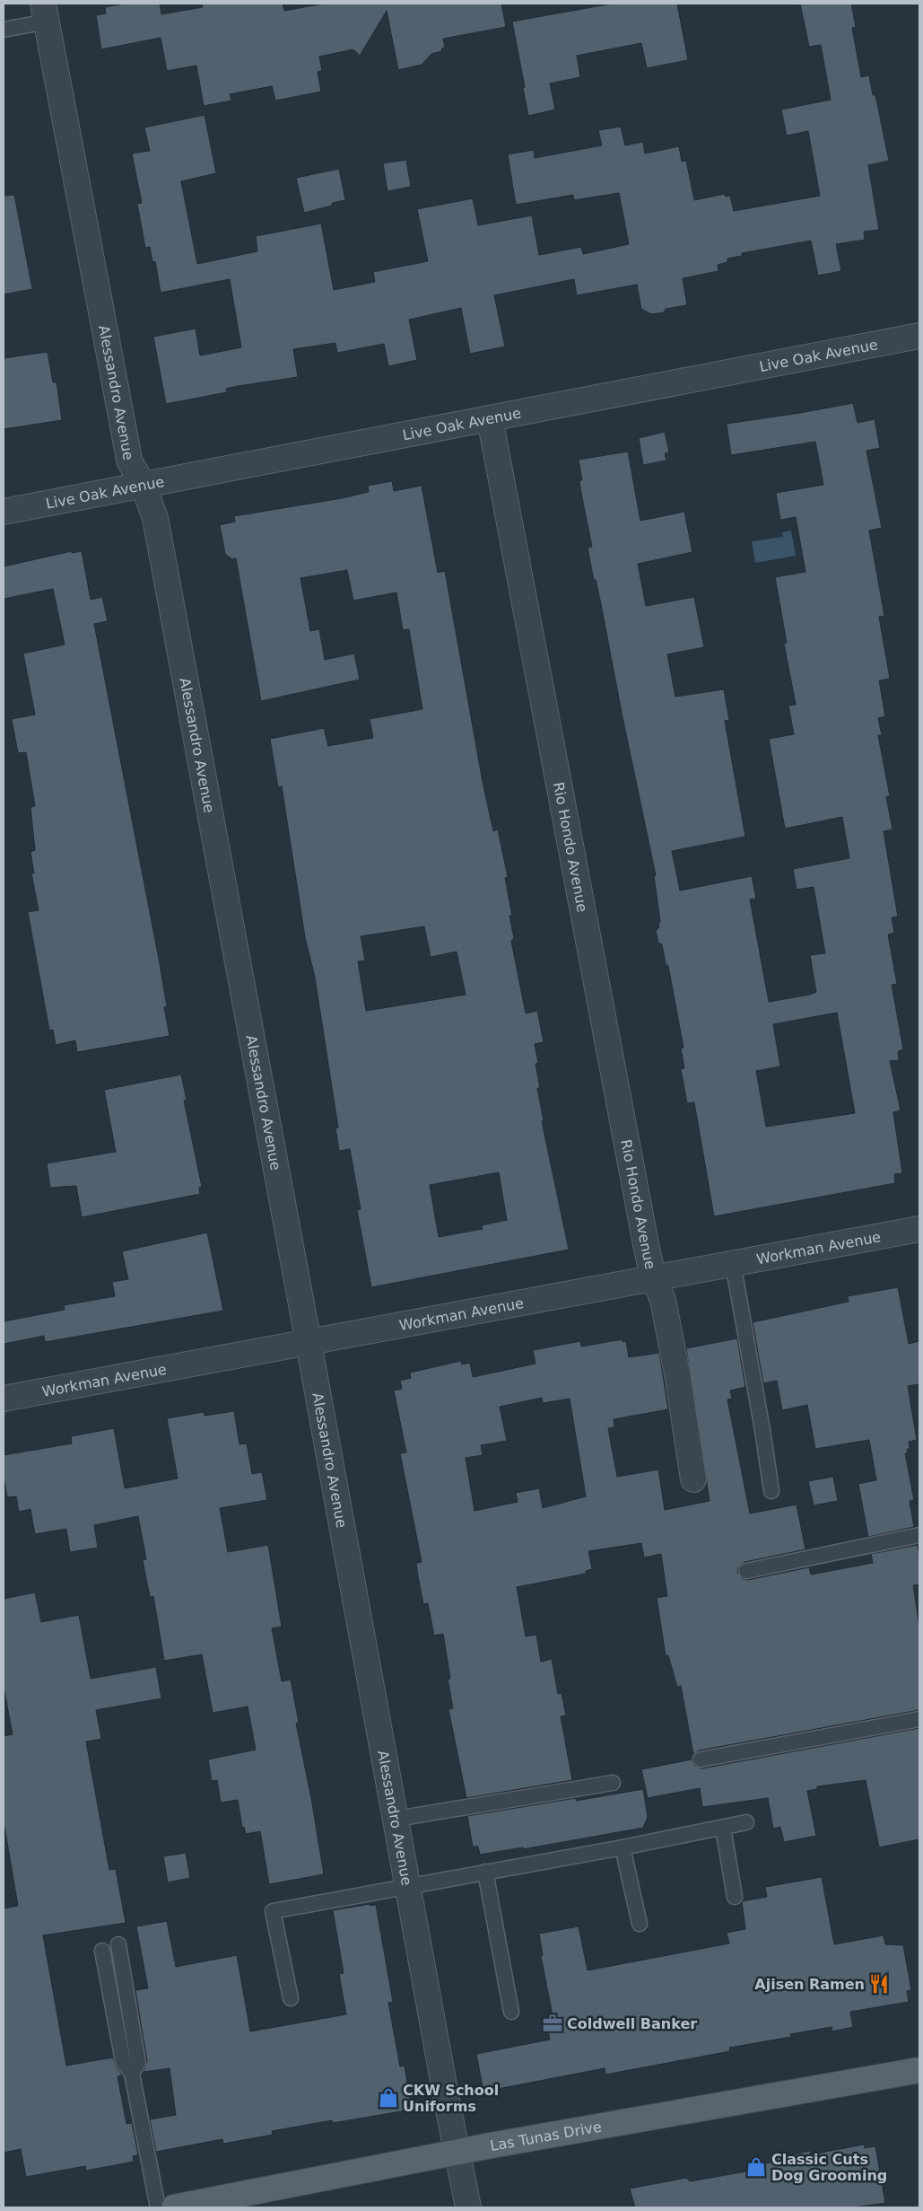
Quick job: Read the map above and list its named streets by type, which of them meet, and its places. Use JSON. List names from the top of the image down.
{
  "streets": {
    "main road": ["Las Tunas Drive"],
    "street": [
      "Live Oak Avenue",
      "Alessandro Avenue",
      "Rio Hondo Avenue",
      "Workman Avenue"
    ]
  },
  "crossings": [
    ["Live Oak Avenue", "Alessandro Avenue"],
    ["Live Oak Avenue", "Rio Hondo Avenue"],
    ["Alessandro Avenue", "Workman Avenue"],
    ["Alessandro Avenue", "Las Tunas Drive"],
    ["Rio Hondo Avenue", "Workman Avenue"]
  ],
  "places": {
    "restaurant": ["Ajisen Ramen"],
    "office": ["Coldwell Banker"],
    "shop": ["CKW School Uniforms", "Classic Cuts Dog Grooming"]
  }
}
